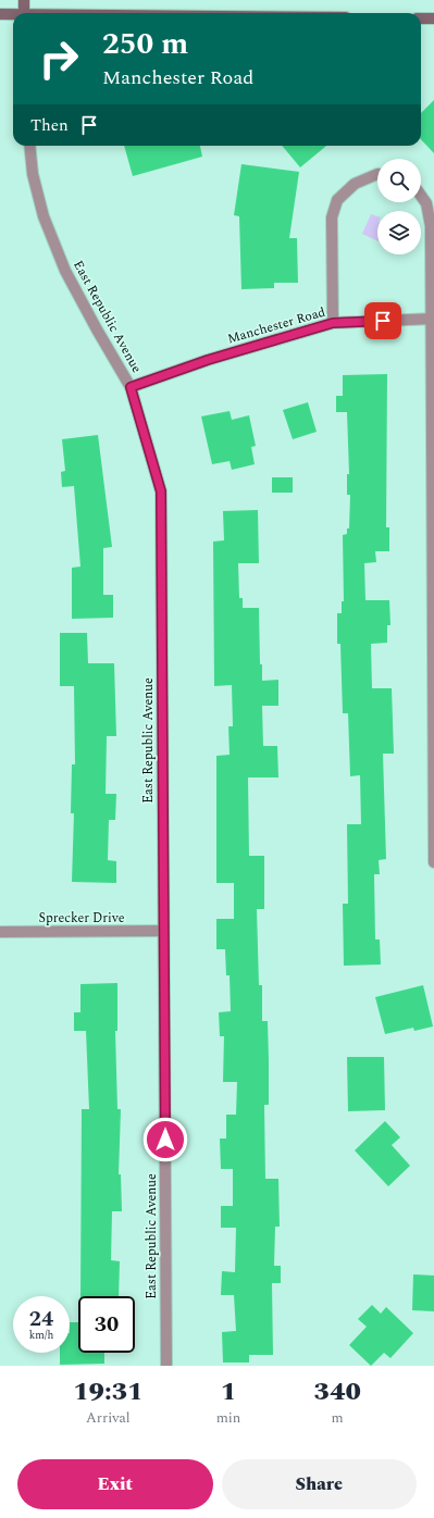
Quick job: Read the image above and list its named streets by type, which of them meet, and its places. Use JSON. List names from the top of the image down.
{
  "streets": {
    "street": ["East Republic Avenue", "Manchester Road", "Sprecker Drive"]
  },
  "crossings": [
    ["East Republic Avenue", "Manchester Road"],
    ["East Republic Avenue", "Sprecker Drive"]
  ],
  "page": {
    "turn": ["250 m", "Manchester Road"],
    "then": "Then",
    "speed": "24 km/h",
    "limit": "30",
    "eta": [
      "19:31",
      "Arrival",
      "1",
      "min",
      "340",
      "m"
    ],
    "buttons": ["Exit", "Share"]
  }
}
